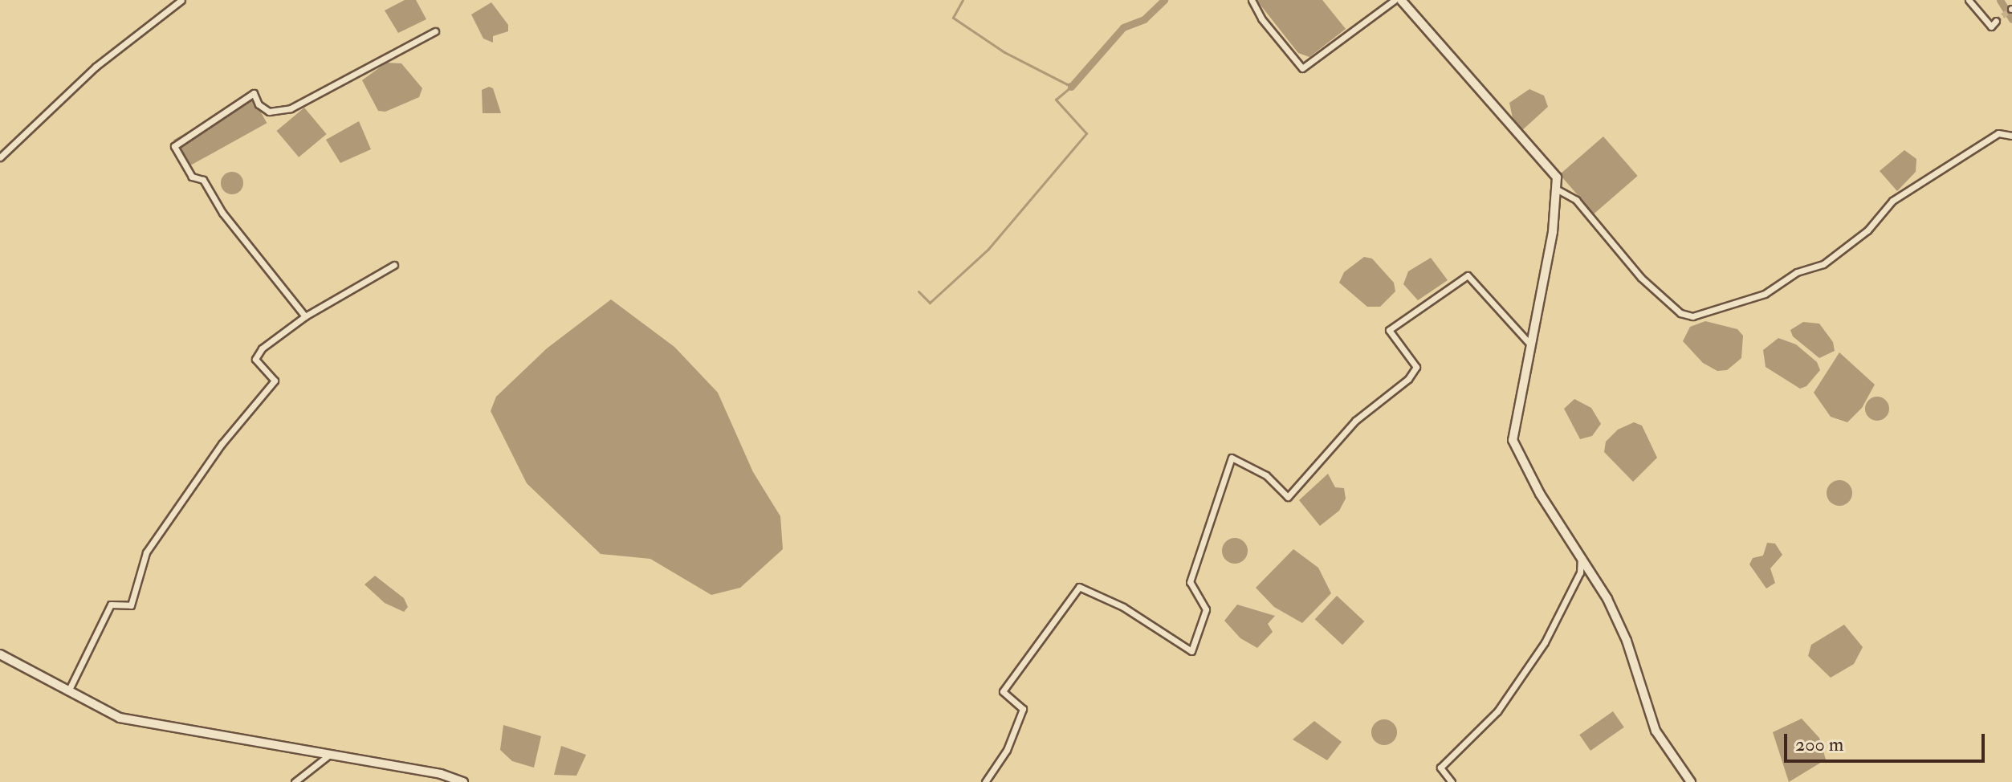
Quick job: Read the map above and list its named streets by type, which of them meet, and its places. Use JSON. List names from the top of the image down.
{
  "scale_bar": "200 m"
}
